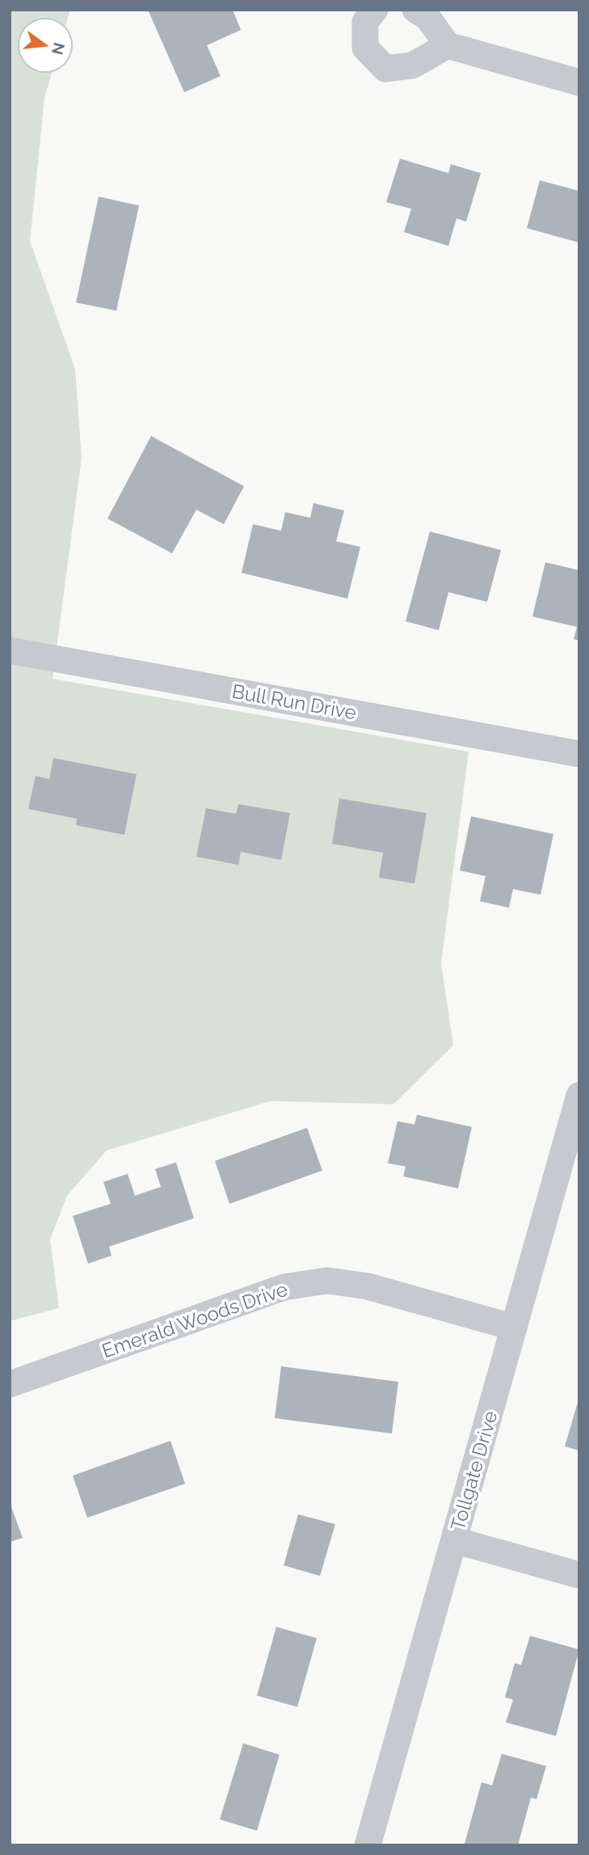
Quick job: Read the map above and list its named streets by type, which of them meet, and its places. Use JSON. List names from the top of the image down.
{
  "streets": {
    "street": ["Bull Run Drive", "Emerald Woods Drive", "Tollgate Drive"]
  },
  "crossings": [
    ["Emerald Woods Drive", "Tollgate Drive"]
  ],
  "north": "right"
}
